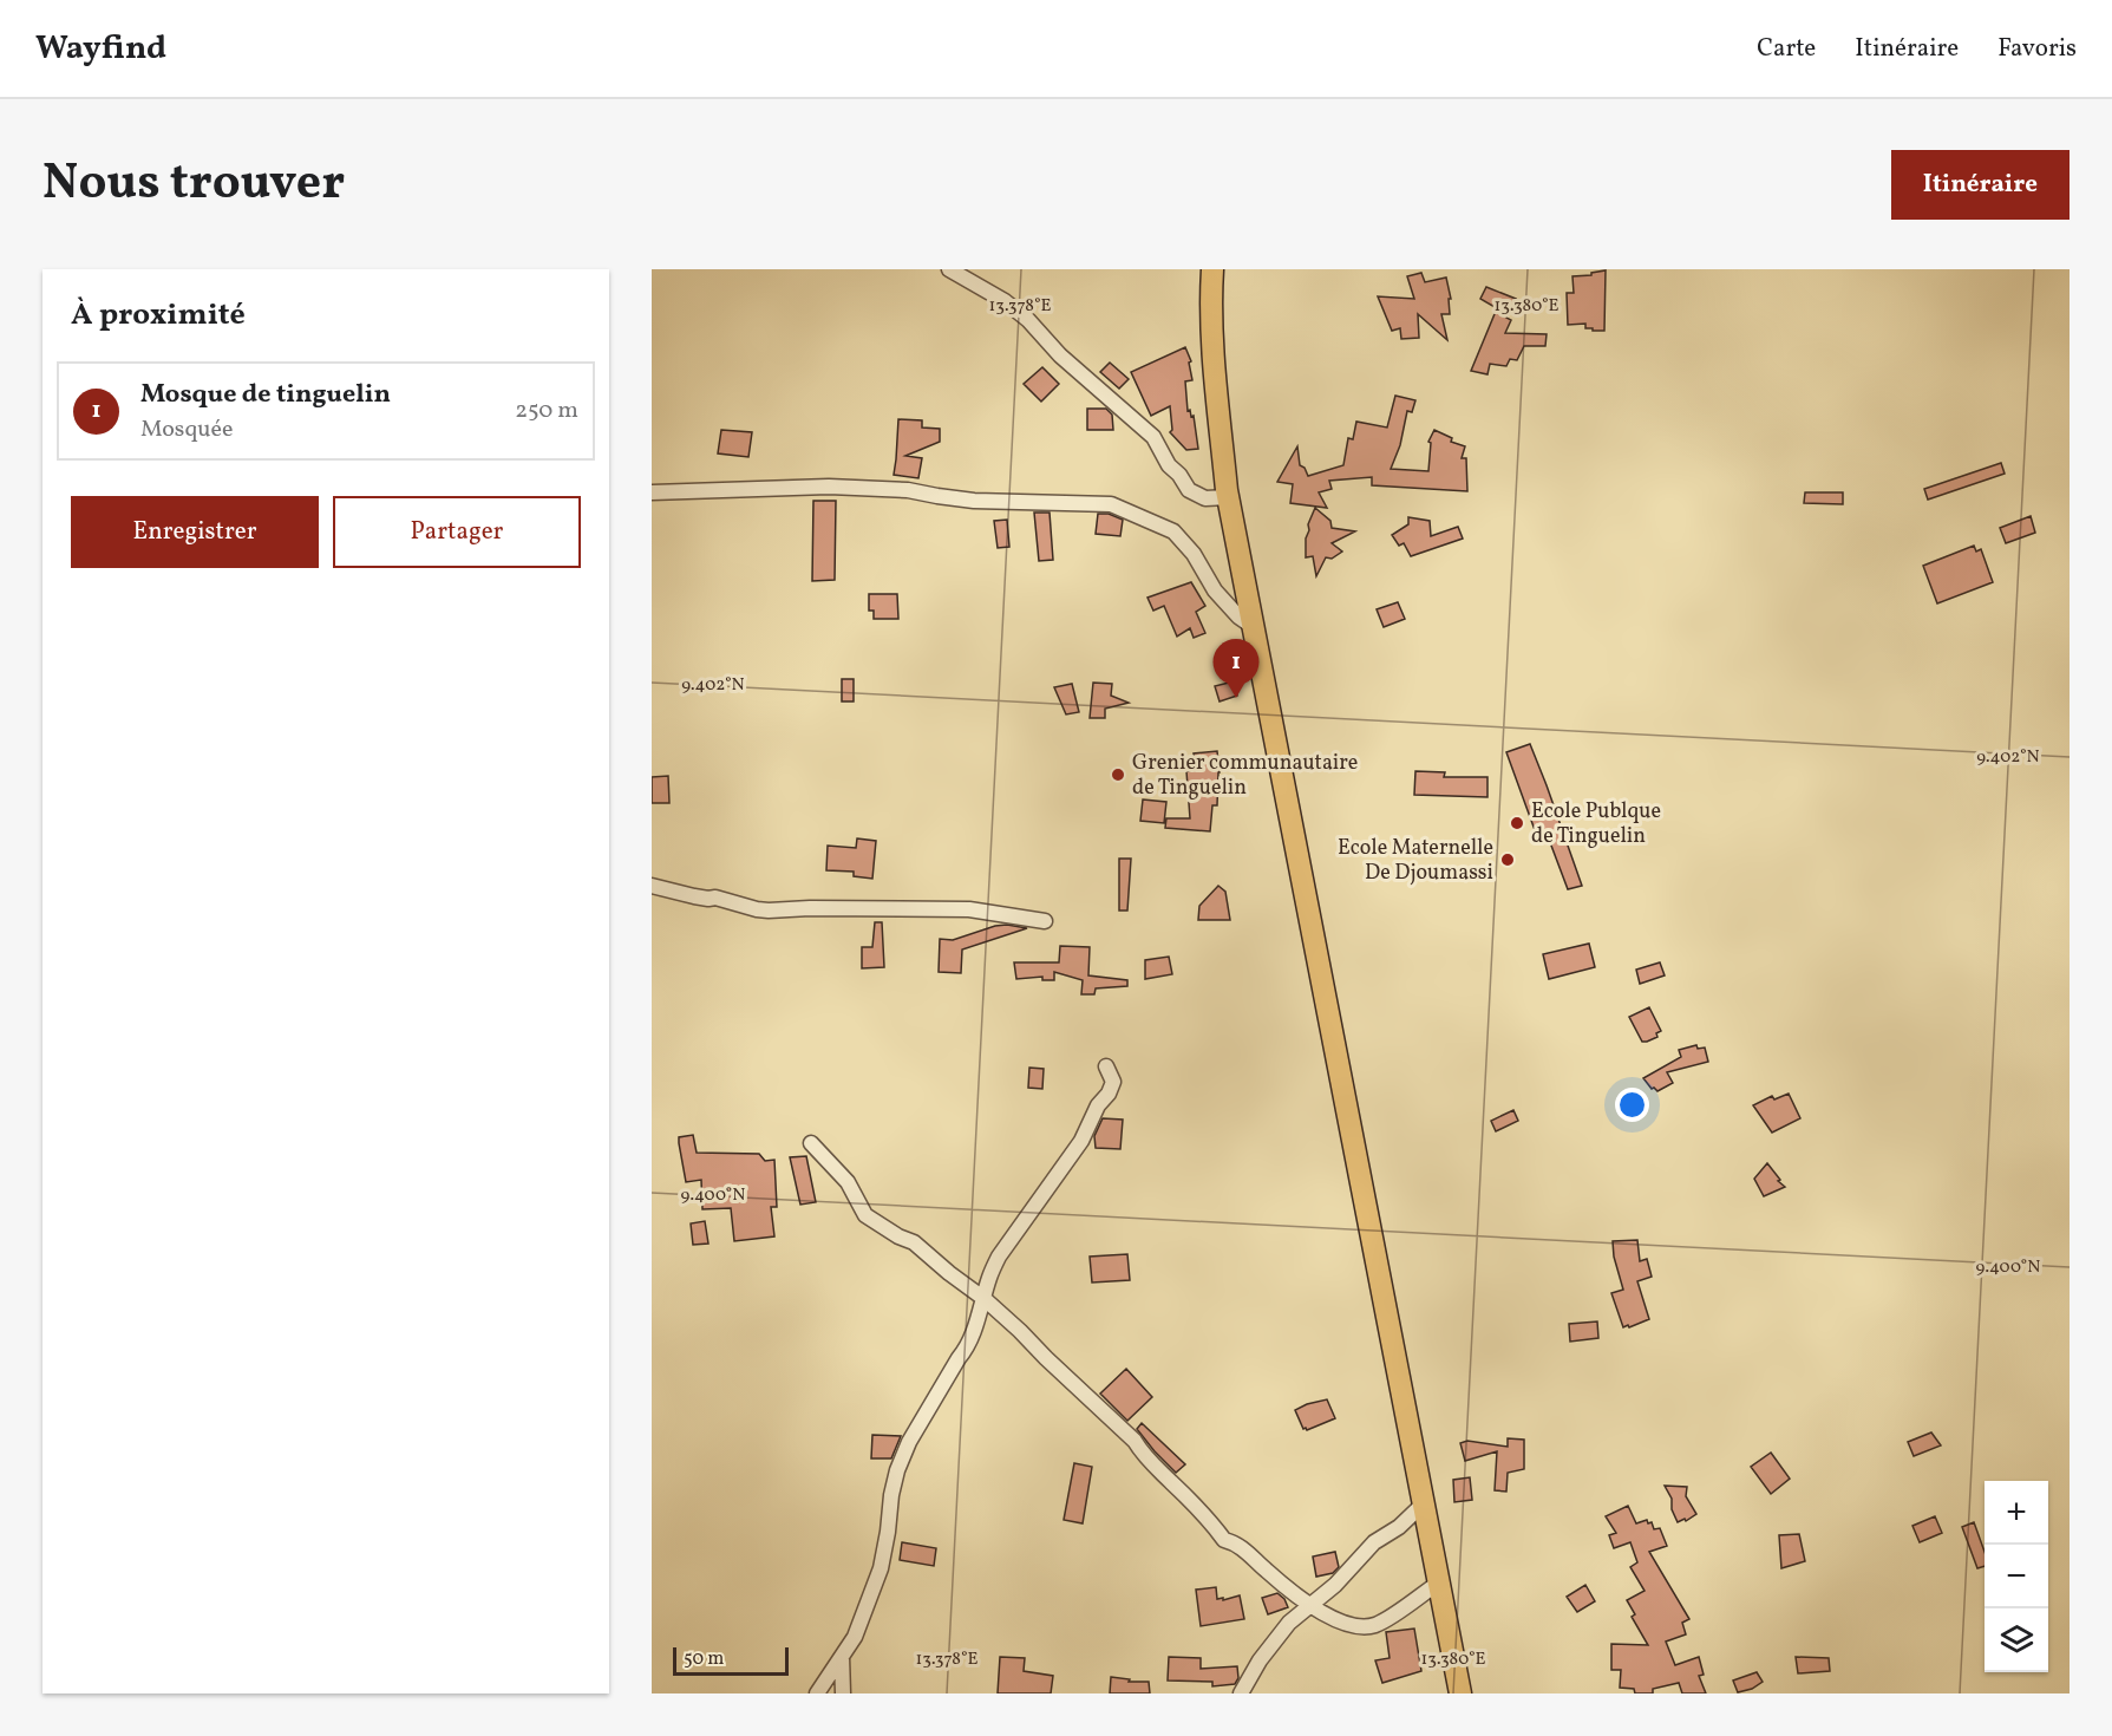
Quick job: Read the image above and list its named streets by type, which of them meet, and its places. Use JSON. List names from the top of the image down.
{
  "places": ["Grenier communautaire de Tinguelin", "Ecole Publque de Tinguelin", "Ecole Maternelle De Djoumassi"],
  "scale_bar": "50 m",
  "page": {
    "header": "Wayfind",
    "nav": ["Carte", "Itinéraire", "Favoris"],
    "title": "Nous trouver",
    "buttons": [
      "Itinéraire",
      ["Enregistrer", "Partager"]
    ],
    "heading": "À proximité",
    "list": [
      {
        "mark": "1",
        "name": "Mosque de tinguelin",
        "note": "Mosquée",
        "value": "250 m"
      }
    ],
    "pins": "1",
    "map_buttons": ["+", "−"],
    "scale": "50 m"
  },
  "coordinates": [
    "13.378°E",
    "13.380°E",
    "9.402°N",
    "9.400°N"
  ]
}
